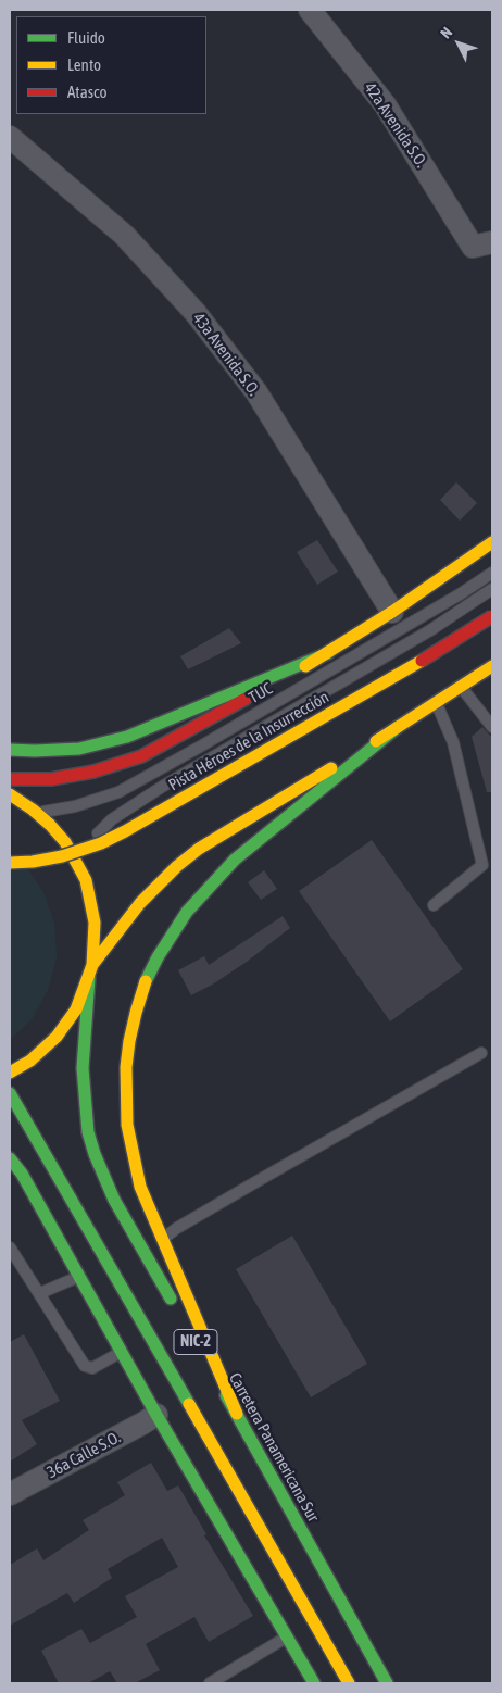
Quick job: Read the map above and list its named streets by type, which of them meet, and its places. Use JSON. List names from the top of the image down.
{
  "streets": {
    "main road": ["Pista Héroes de la Insurrección", "NIC-2", "Carretera Panamericana Sur"],
    "street": ["42a Avenida S.O.", "43a Avenida S.O.", "36a Calle S.O."],
    "lane": ["TUC"]
  },
  "crossings": [
    ["TUC", "NIC-2"]
  ],
  "legend": ["Fluido", "Lento", "Atasco"],
  "north": "top left"
}
